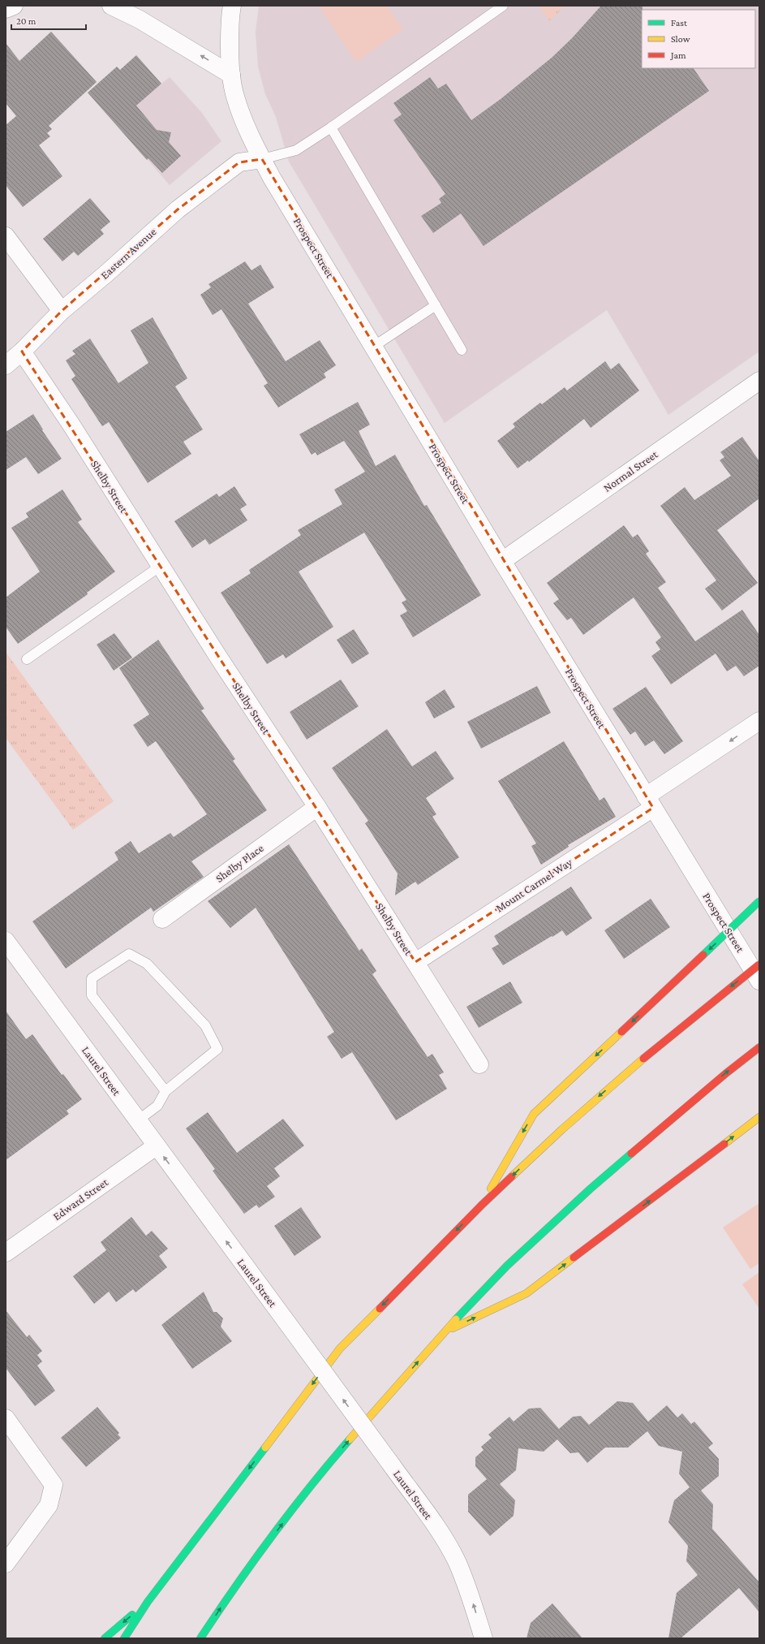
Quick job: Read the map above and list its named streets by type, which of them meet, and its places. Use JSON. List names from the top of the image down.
{
  "streets": {
    "street": [
      "Prospect Street",
      "Eastern Avenue",
      "Normal Street",
      "Shelby Street",
      "Shelby Place",
      "Mount Carmel Way",
      "Laurel Street",
      "Edward Street"
    ]
  },
  "crossings": [
    ["Prospect Street", "Eastern Avenue"],
    ["Prospect Street", "Normal Street"],
    ["Prospect Street", "Mount Carmel Way"],
    ["Eastern Avenue", "Shelby Street"],
    ["Shelby Street", "Shelby Place"],
    ["Shelby Street", "Mount Carmel Way"],
    ["Laurel Street", "Edward Street"]
  ],
  "one_way": ["Laurel Street"],
  "legend": ["Fast", "Slow", "Jam"],
  "scale_bar": "20 m"
}
